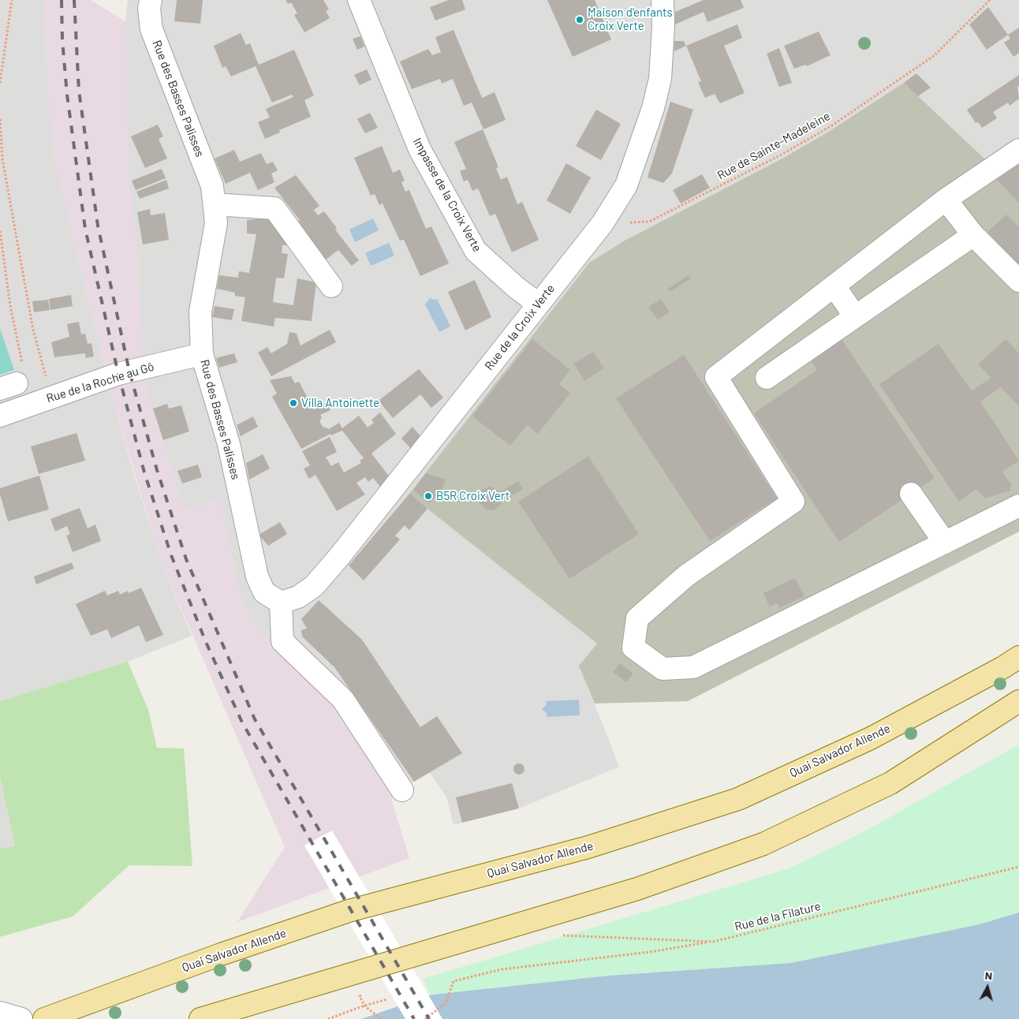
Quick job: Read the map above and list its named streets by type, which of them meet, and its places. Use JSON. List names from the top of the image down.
{
  "streets": {
    "main road": ["Quai Salvador Allende"],
    "street": [
      "Rue des Basses Palisses",
      "Impasse de la Croix Verte",
      "Rue de la Croix Verte",
      "Rue de la Roche au Gô"
    ],
    "path": ["Rue de Sainte-Madeleine", "Rue de la Filature"]
  },
  "crossings": [
    ["Rue des Basses Palisses", "Rue de la Croix Verte"],
    ["Rue des Basses Palisses", "Rue de la Roche au Gô"],
    ["Rue de Sainte-Madeleine", "Rue de la Croix Verte"],
    ["Impasse de la Croix Verte", "Rue de la Croix Verte"]
  ],
  "places": ["Maison d'enfants Croix Verte", "Villa Antoinette", "B5R Croix Vert"],
  "north": "top"
}
